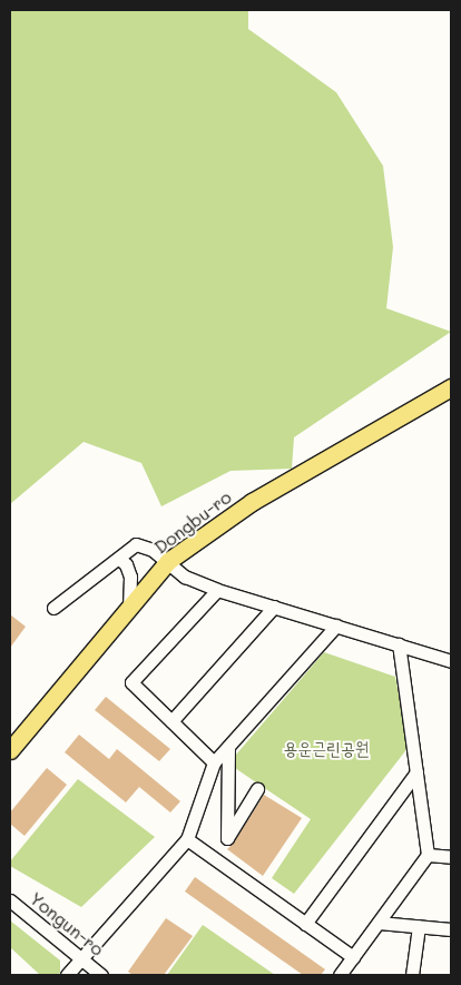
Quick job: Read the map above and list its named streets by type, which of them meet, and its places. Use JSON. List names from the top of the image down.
{
  "streets": {
    "main road": ["Dongbu-ro"],
    "street": ["Yongun-ro"]
  },
  "parks": ["용운근린공원"]
}
